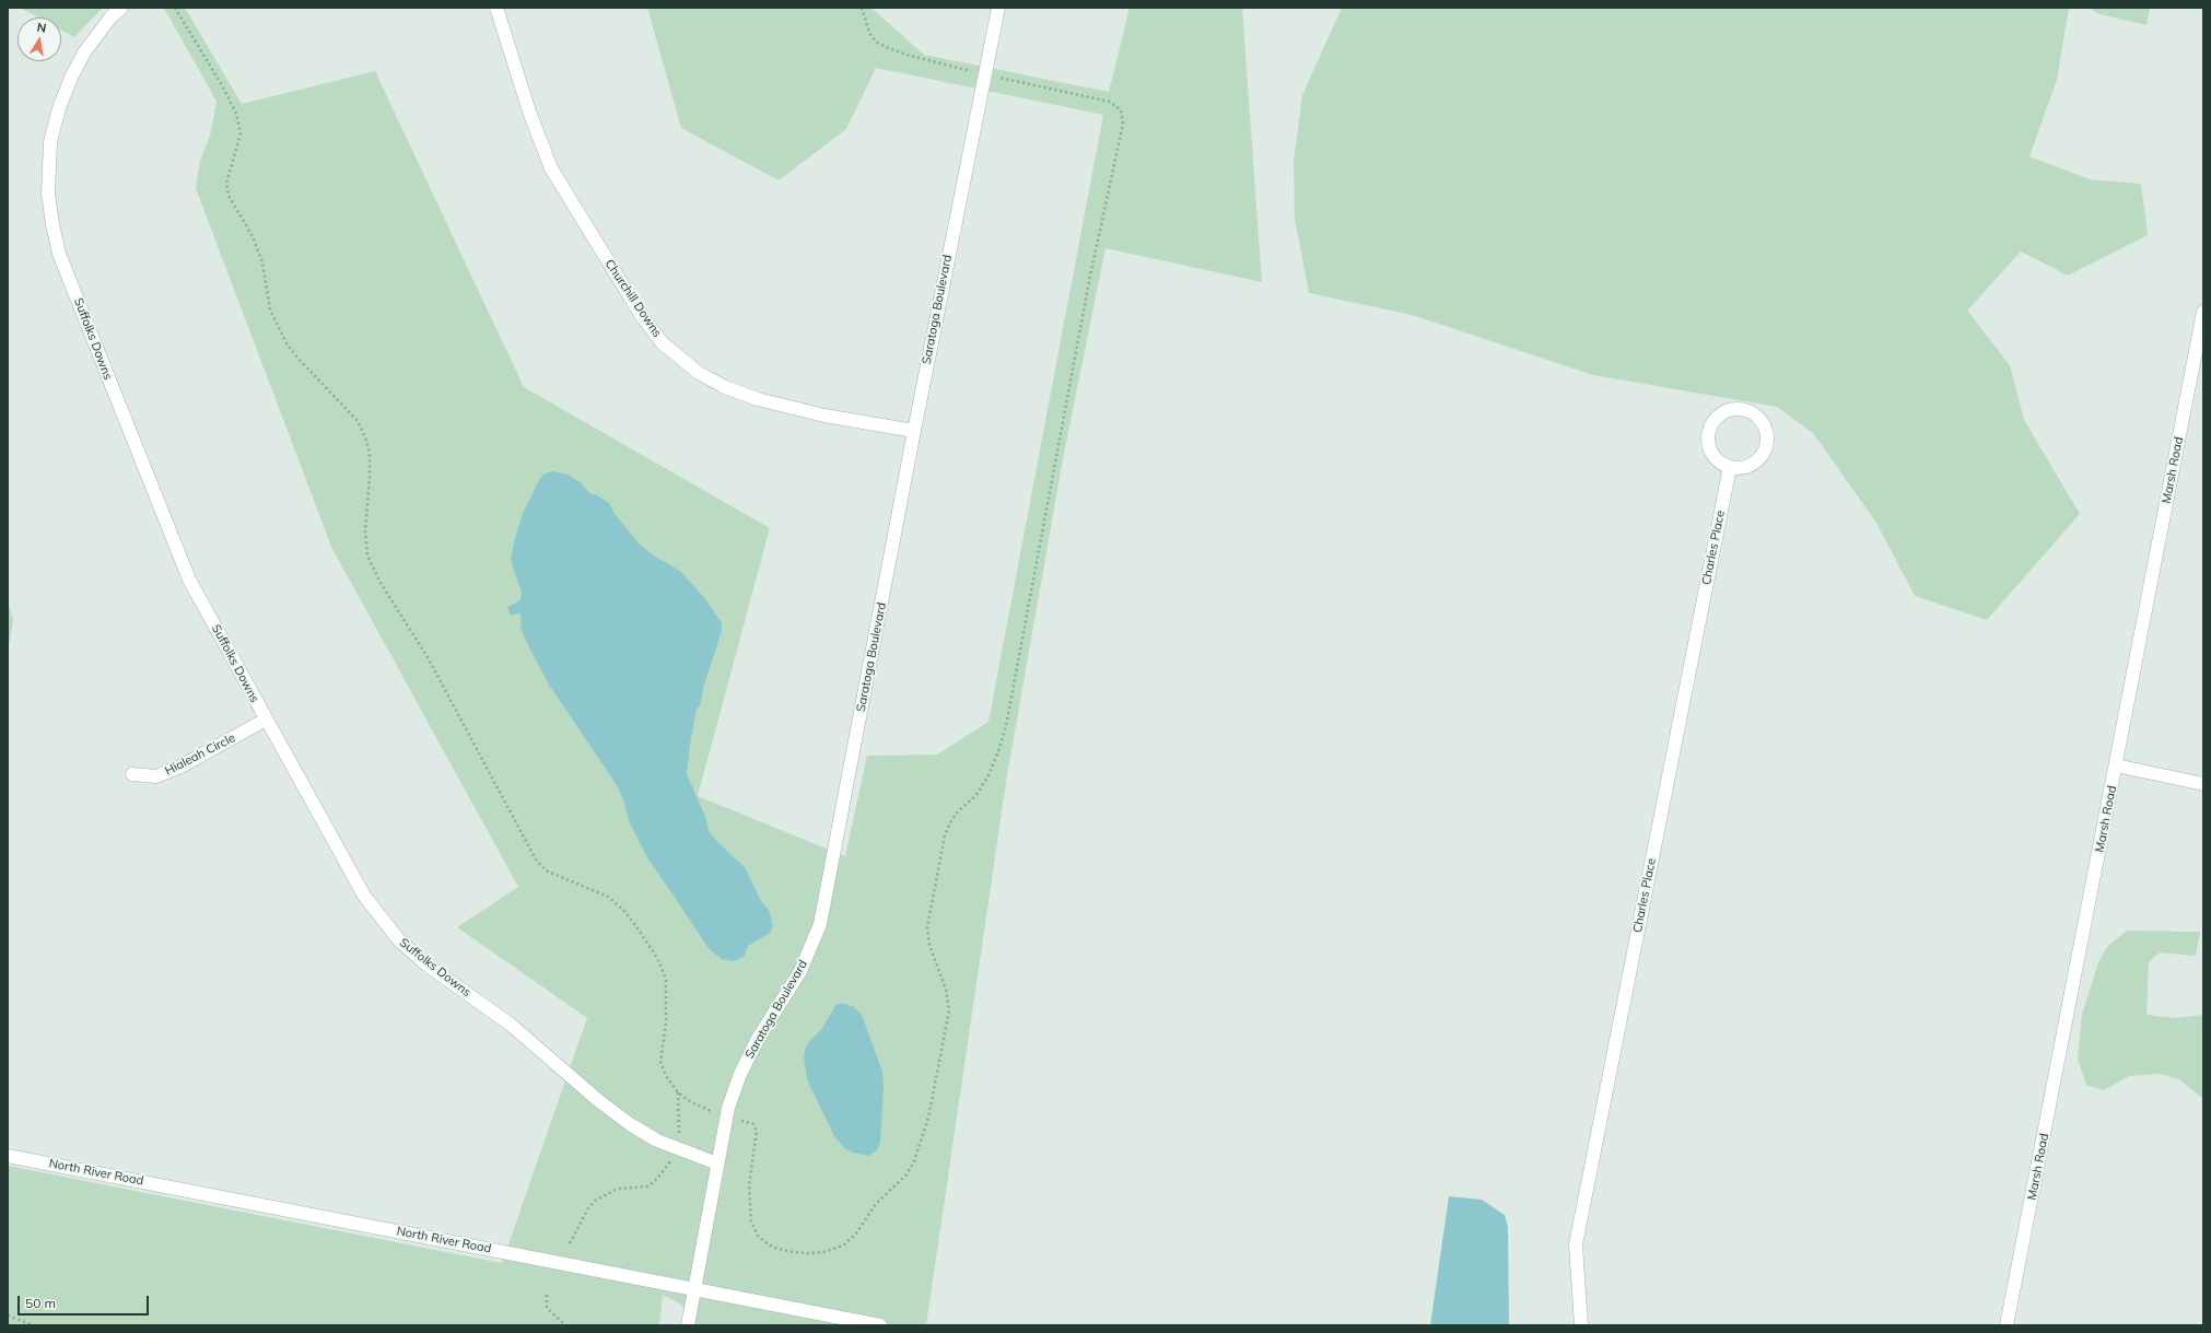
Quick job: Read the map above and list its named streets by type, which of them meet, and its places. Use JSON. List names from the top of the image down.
{
  "streets": {
    "street": [
      "Churchill Downs",
      "Saratoga Boulevard",
      "Suffolks Downs",
      "Marsh Road",
      "Charles Place",
      "Hialeah Circle",
      "North River Road"
    ]
  },
  "crossings": [
    ["Churchill Downs", "Saratoga Boulevard"],
    ["Saratoga Boulevard", "Suffolks Downs"],
    ["Saratoga Boulevard", "North River Road"],
    ["Suffolks Downs", "Hialeah Circle"]
  ],
  "scale_bar": "50 m",
  "north": "top"
}
